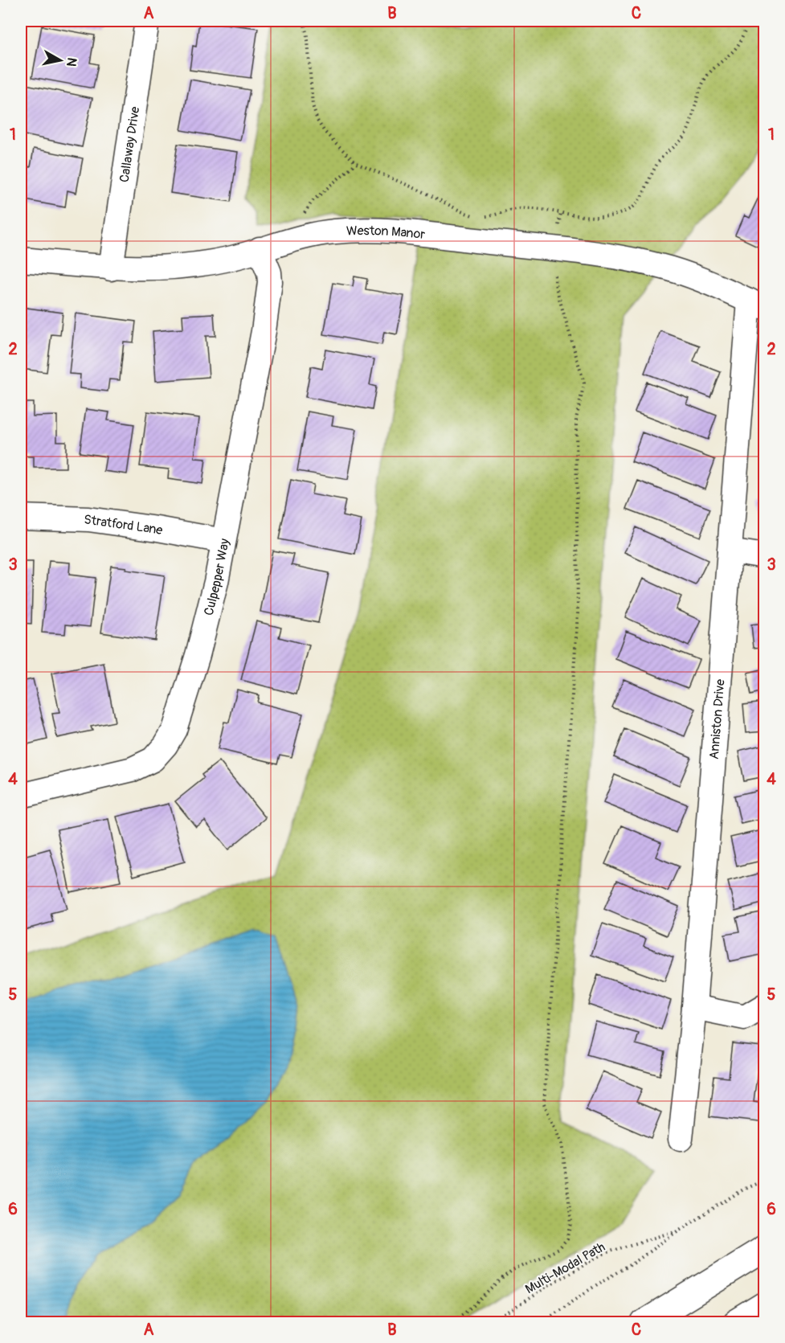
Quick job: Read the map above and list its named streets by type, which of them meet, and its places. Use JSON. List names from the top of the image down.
{
  "streets": {
    "street": [
      "Callaway Drive",
      "Weston Manor",
      "Stratford Lane",
      "Culpepper Way",
      "Anniston Drive"
    ],
    "path": ["Multi-Modal Path"]
  },
  "crossings": [
    ["Callaway Drive", "Weston Manor"],
    ["Weston Manor", "Culpepper Way"],
    ["Weston Manor", "Anniston Drive"],
    ["Stratford Lane", "Culpepper Way"]
  ],
  "north": "right",
  "grid": {
    "columns": ["A", "B", "C"],
    "rows": [
      "1",
      "2",
      "3",
      "4",
      "5",
      "6"
    ]
  }
}
